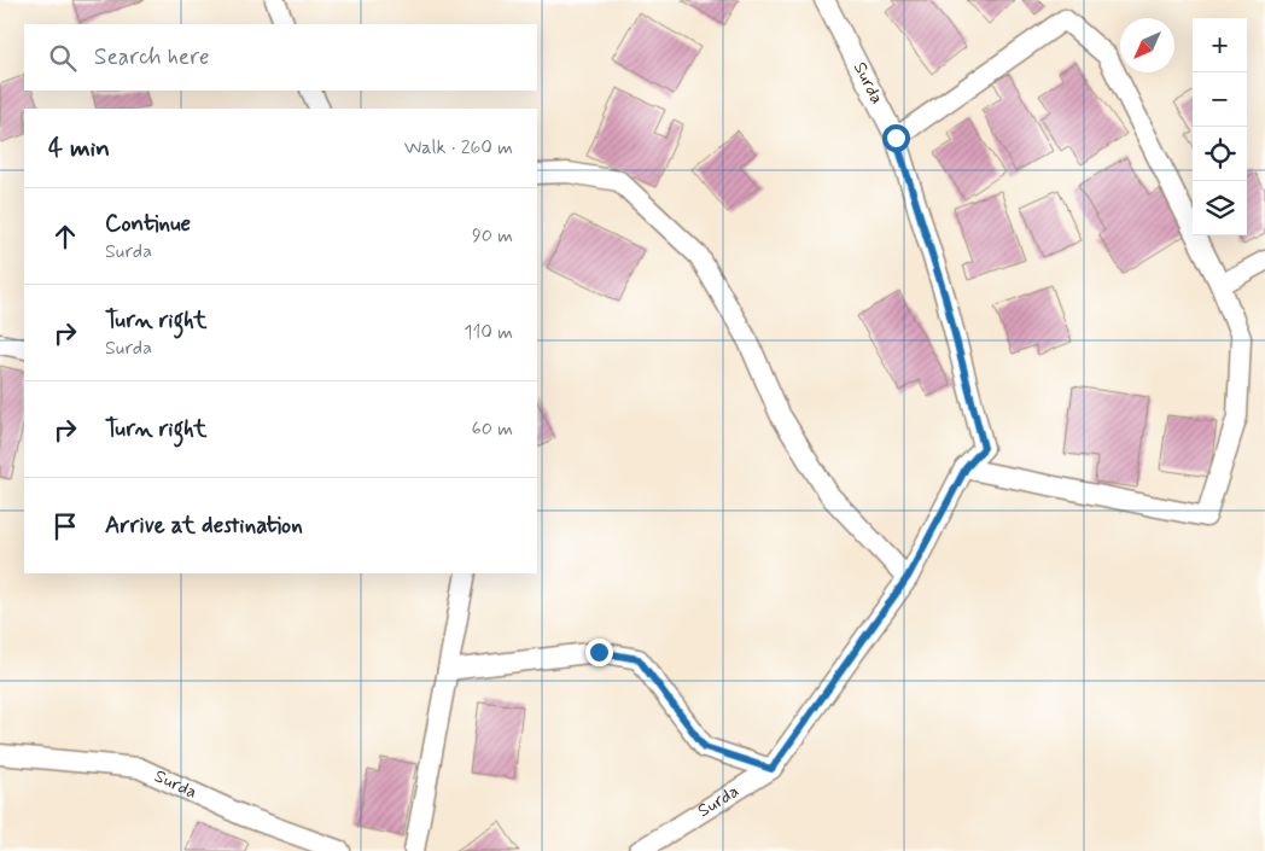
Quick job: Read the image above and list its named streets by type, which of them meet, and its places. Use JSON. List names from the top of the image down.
{
  "streets": {
    "street": ["Surda"]
  },
  "north": "bottom left",
  "page": {
    "map_buttons": ["+", "−"],
    "search": "Search here",
    "heading": ["4 min", "Walk · 260 m"],
    "list": [
      ["Continue", "Surda", "90 m"],
      ["Turn right", "Surda", "110 m"],
      ["Turn right", "60 m"],
      "Arrive at destination"
    ]
  }
}
